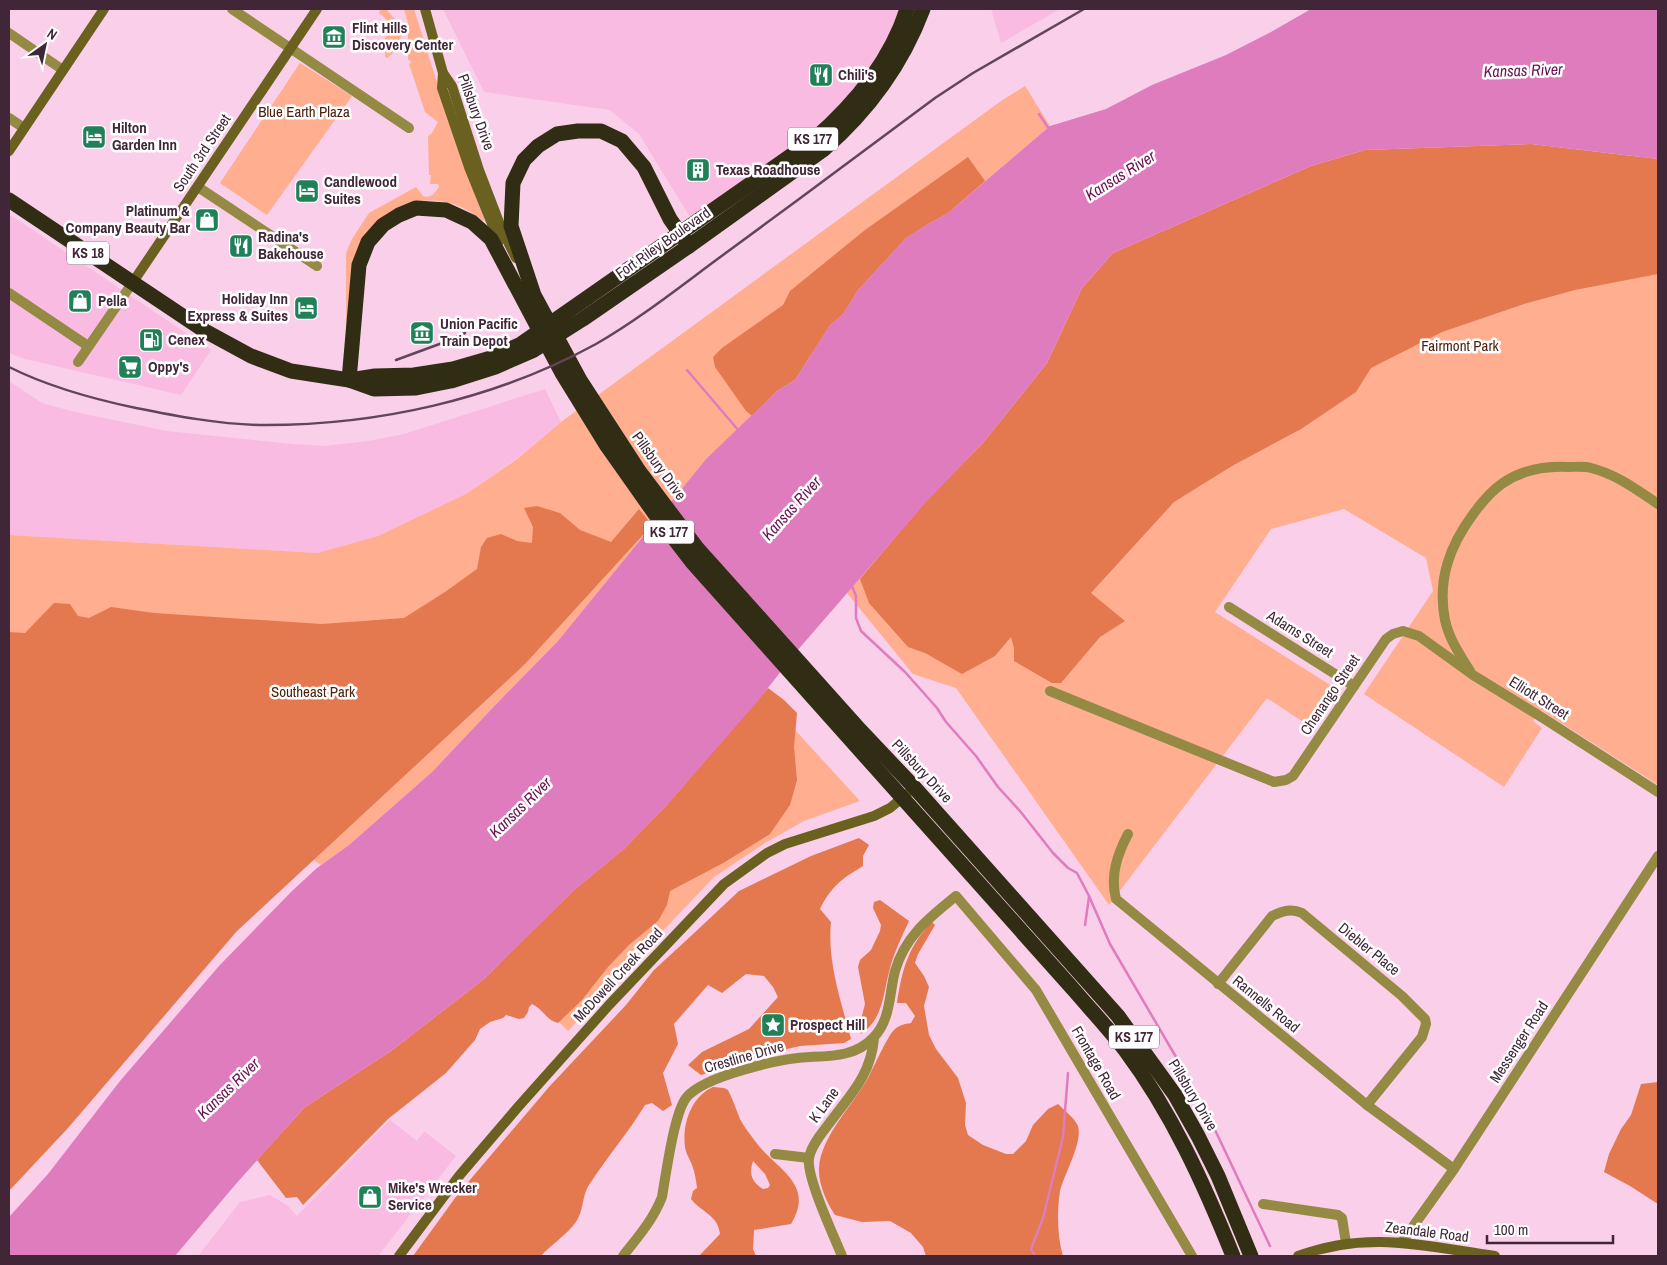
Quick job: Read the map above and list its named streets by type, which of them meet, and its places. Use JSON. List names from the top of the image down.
{
  "streets": {
    "highway": [
      "Pillsbury Drive",
      "KS 177",
      "Fort Riley Boulevard",
      "KS 18"
    ],
    "street": [
      "South 3rd Street",
      "Adams Street",
      "Chenango Street",
      "Elliott Street",
      "Diebler Place",
      "McDowell Creek Road",
      "Rannells Road",
      "Messenger Road",
      "Crestline Drive",
      "Frontage Road",
      "K Lane",
      "Zeandale Road"
    ]
  },
  "crossings": [
    ["Pillsbury Drive", "KS 177"],
    ["Pillsbury Drive", "McDowell Creek Road"],
    ["KS 177", "Fort Riley Boulevard"],
    ["South 3rd Street", "Fort Riley Boulevard"],
    ["Adams Street", "Chenango Street"],
    ["Chenango Street", "Elliott Street"],
    ["Diebler Place", "Rannells Road"],
    ["Rannells Road", "Messenger Road"],
    ["Messenger Road", "Zeandale Road"],
    ["Crestline Drive", "Frontage Road"],
    ["Crestline Drive", "K Lane"]
  ],
  "water": ["Kansas River"],
  "parks": ["Blue Earth Plaza", "Fairmont Park", "Southeast Park"],
  "places": {
    "museum": ["Flint Hills Discovery Center", "Union Pacific Train Depot"],
    "restaurant": ["Chili's", "Radina's Bakehouse"],
    "hotel": ["Hilton Garden Inn", "Candlewood Suites", "Holiday Inn Express & Suites"],
    "building": ["Texas Roadhouse"],
    "shop": ["Platinum & Company Beauty Bar", "Pella", "Mike's Wrecker Service"],
    "fuel station": ["Cenex"],
    "supermarket": ["Oppy's"],
    "place": ["Prospect Hill"]
  },
  "scale_bar": "100 m",
  "north": "top right"
}
